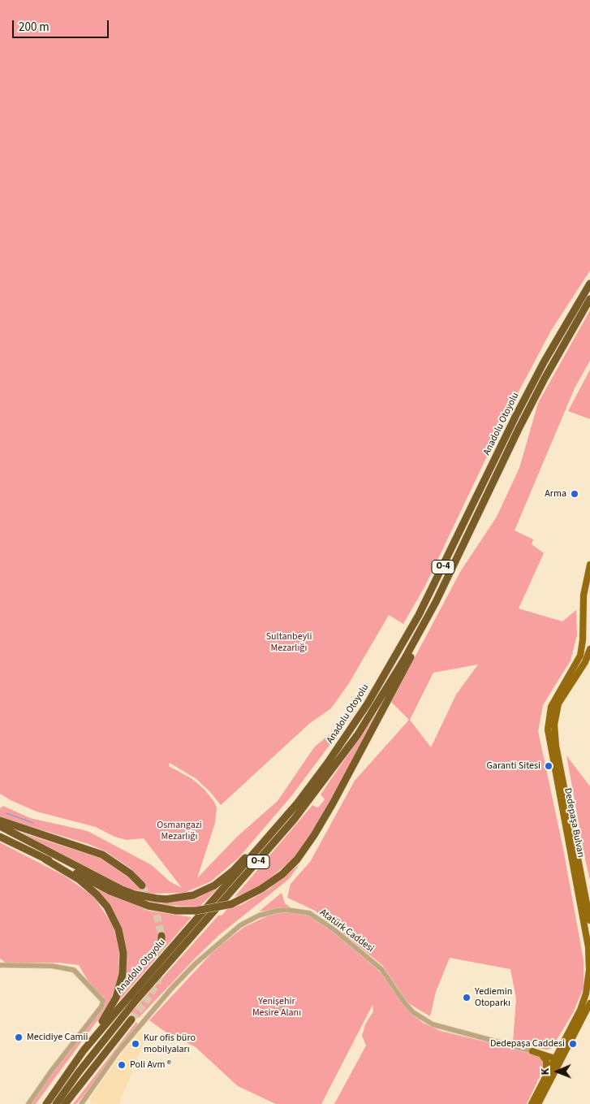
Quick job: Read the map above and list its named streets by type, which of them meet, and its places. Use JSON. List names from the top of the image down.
{
  "streets": {
    "highway": ["Anadolu Otoyolu", "O-4"],
    "main road": ["Dedepaşa Bulvarı"],
    "street": ["Atatürk Caddesi"]
  },
  "parks": ["Sultanbeyli Mezarlığı", "Osmangazi Mezarlığı", "Yenişehir Mesire Alanı"],
  "places": [
    "Arma",
    "Garanti Sitesi",
    "Yediemin Otoparkı",
    "Mecidiye Camii",
    "Kur ofis büro mobilyaları",
    "Dedepaşa Caddesi",
    "Poli Avm ®"
  ],
  "scale_bar": "200 m",
  "north": "left"
}
